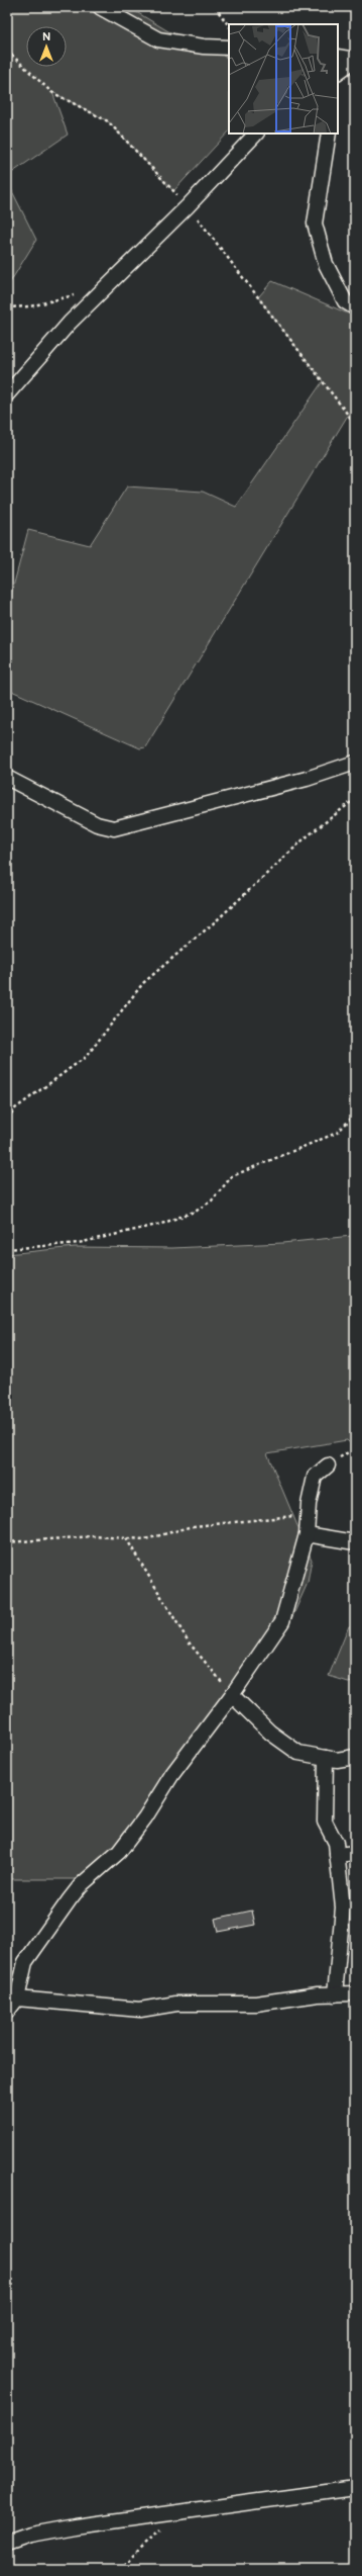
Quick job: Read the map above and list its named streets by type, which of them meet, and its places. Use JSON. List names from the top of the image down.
{
  "north": "top"
}
